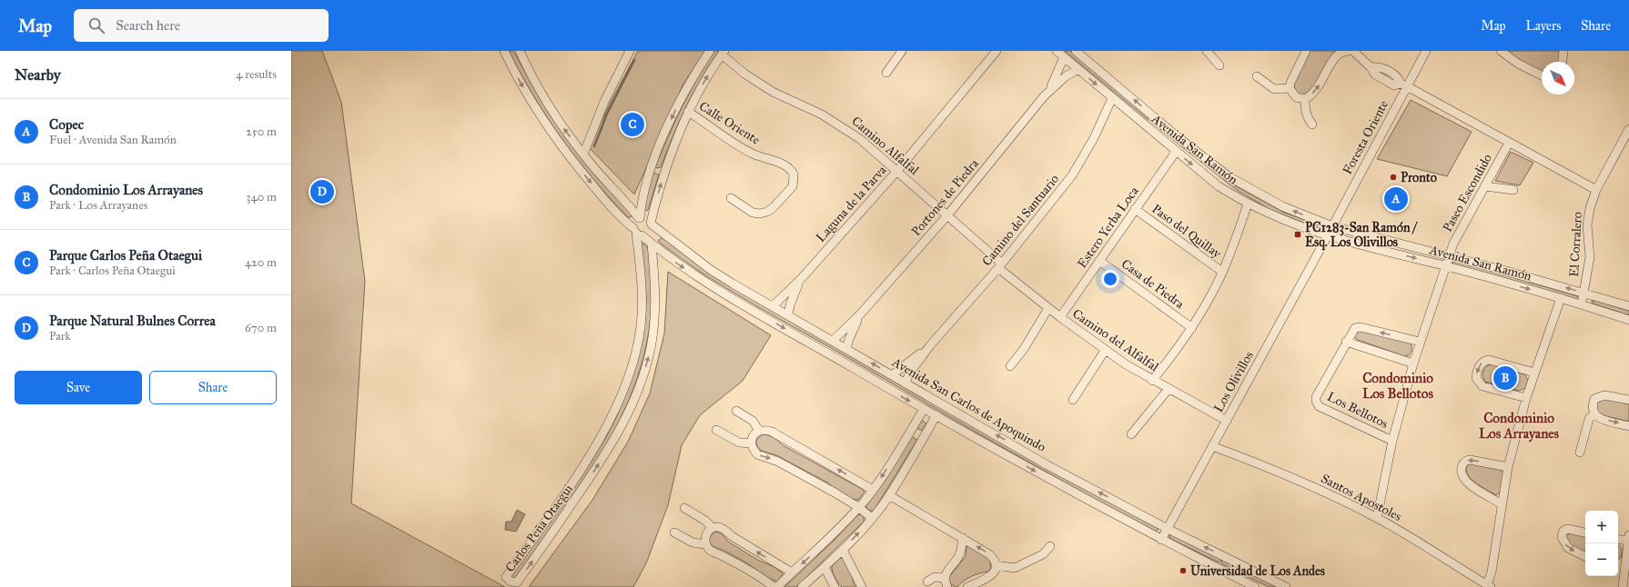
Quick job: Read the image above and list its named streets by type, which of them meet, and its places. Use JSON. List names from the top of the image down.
{
  "streets": {
    "street": [
      "Calle Oriente",
      "Foresta Oriente",
      "Camino Alfalfal",
      "Avenida San Ramón",
      "Paseo Escondido",
      "Portones de Piedra",
      "Laguna de la Parva",
      "Camino del Santuario",
      "Estero Yerba Loca",
      "Paso del Quillay",
      "El Corralero",
      "Casa de Piedra",
      "Camino del Alfalfal",
      "Los Olivillos",
      "Avenida San Carlos de Apoquindo",
      "Los Bellotos",
      "Santos Apostoles",
      "Carlos Peña Otaegui"
    ]
  },
  "crossings": [
    ["Foresta Oriente", "Avenida San Ramón"],
    ["Foresta Oriente", "Los Olivillos"],
    ["Camino Alfalfal", "Portones de Piedra"],
    ["Camino Alfalfal", "Laguna de la Parva"],
    ["Camino Alfalfal", "Camino del Santuario"],
    ["Camino Alfalfal", "Camino del Alfalfal"],
    ["Avenida San Ramón", "Paseo Escondido"],
    ["Avenida San Ramón", "Portones de Piedra"],
    ["Avenida San Ramón", "Camino del Santuario"],
    ["Avenida San Ramón", "Estero Yerba Loca"],
    ["Avenida San Ramón", "El Corralero"],
    ["Avenida San Ramón", "Los Olivillos"],
    ["Avenida San Ramón", "Los Bellotos"],
    ["Paseo Escondido", "Los Bellotos"],
    ["Portones de Piedra", "Avenida San Carlos de Apoquindo"],
    ["Laguna de la Parva", "Avenida San Carlos de Apoquindo"],
    ["Camino del Santuario", "Camino del Alfalfal"],
    ["Camino del Santuario", "Avenida San Carlos de Apoquindo"],
    ["Estero Yerba Loca", "Paso del Quillay"],
    ["Estero Yerba Loca", "Casa de Piedra"],
    ["Estero Yerba Loca", "Camino del Alfalfal"],
    ["Camino del Alfalfal", "Los Olivillos"],
    ["Los Olivillos", "Avenida San Carlos de Apoquindo"],
    ["Los Olivillos", "Santos Apostoles"],
    ["Avenida San Carlos de Apoquindo", "Carlos Peña Otaegui"],
    ["Los Bellotos", "Santos Apostoles"]
  ],
  "districts": ["Condominio Los Bellotos", "Condominio Los Arrayanes"],
  "places": {
    "other": ["Pronto", "Universidad de Los Andes"],
    "transit": ["PC1283-San Ramón / Esq. Los Olivillos"]
  },
  "north": "bottom right",
  "page": {
    "header": "Map",
    "search": "Search here",
    "nav": ["Map", "Layers", "Share"],
    "heading": ["Nearby", "4 results"],
    "list": [
      {
        "mark": "A",
        "name": "Copec",
        "note": "Fuel · Avenida San Ramón",
        "value": "250 m"
      },
      {
        "mark": "B",
        "name": "Condominio Los Arrayanes",
        "note": "Park · Los Arrayanes",
        "value": "340 m"
      },
      {
        "mark": "C",
        "name": "Parque Carlos Peña Otaegui",
        "note": "Park · Carlos Peña Otaegui",
        "value": "420 m"
      },
      {
        "mark": "D",
        "name": "Parque Natural Bulnes Correa",
        "note": "Park",
        "value": "670 m"
      }
    ],
    "pins": [
      "C",
      "D",
      "A",
      "B"
    ],
    "buttons": ["Save", "Share"],
    "map_buttons": ["+", "−"]
  }
}
